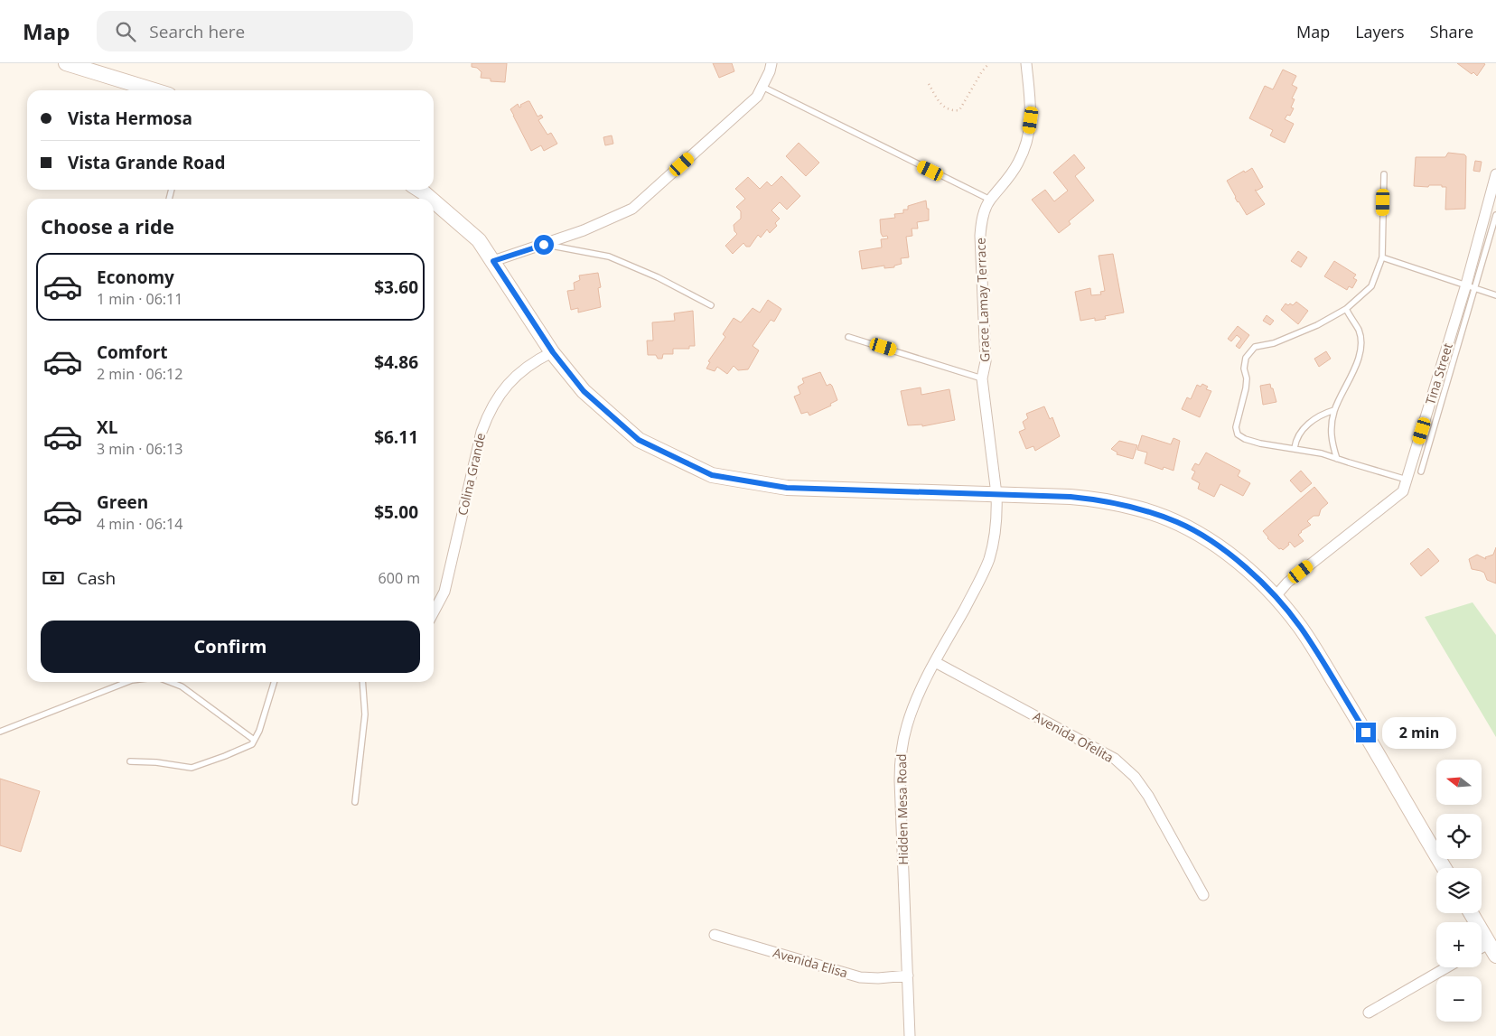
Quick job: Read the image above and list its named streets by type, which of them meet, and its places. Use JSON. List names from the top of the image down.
{
  "streets": {
    "street": [
      "Grace Lamay Terrace",
      "Tina Street",
      "Colina Grande",
      "Avenida Ofelita",
      "Hidden Mesa Road",
      "Avenida Elisa"
    ]
  },
  "crossings": [
    ["Grace Lamay Terrace", "Hidden Mesa Road"],
    ["Avenida Ofelita", "Hidden Mesa Road"],
    ["Hidden Mesa Road", "Avenida Elisa"]
  ],
  "north": "left",
  "page": {
    "header": "Map",
    "search": "Search here",
    "nav": ["Map", "Layers", "Share"],
    "banner": ["Vista Hermosa", "Vista Grande Road"],
    "heading": "Choose a ride",
    "list": [
      {
        "name": "Economy",
        "note": "1 min · 06:11",
        "value": "$3.60"
      },
      {
        "name": "Comfort",
        "note": "2 min · 06:12",
        "value": "$4.86"
      },
      {
        "name": "XL",
        "note": "3 min · 06:13",
        "value": "$6.11"
      },
      {
        "name": "Green",
        "note": "4 min · 06:14",
        "value": "$5.00"
      }
    ],
    "pay": ["Cash", "600 m"],
    "buttons": "Confirm",
    "bubble": "2 min",
    "map_buttons": ["+", "−"]
  }
}
